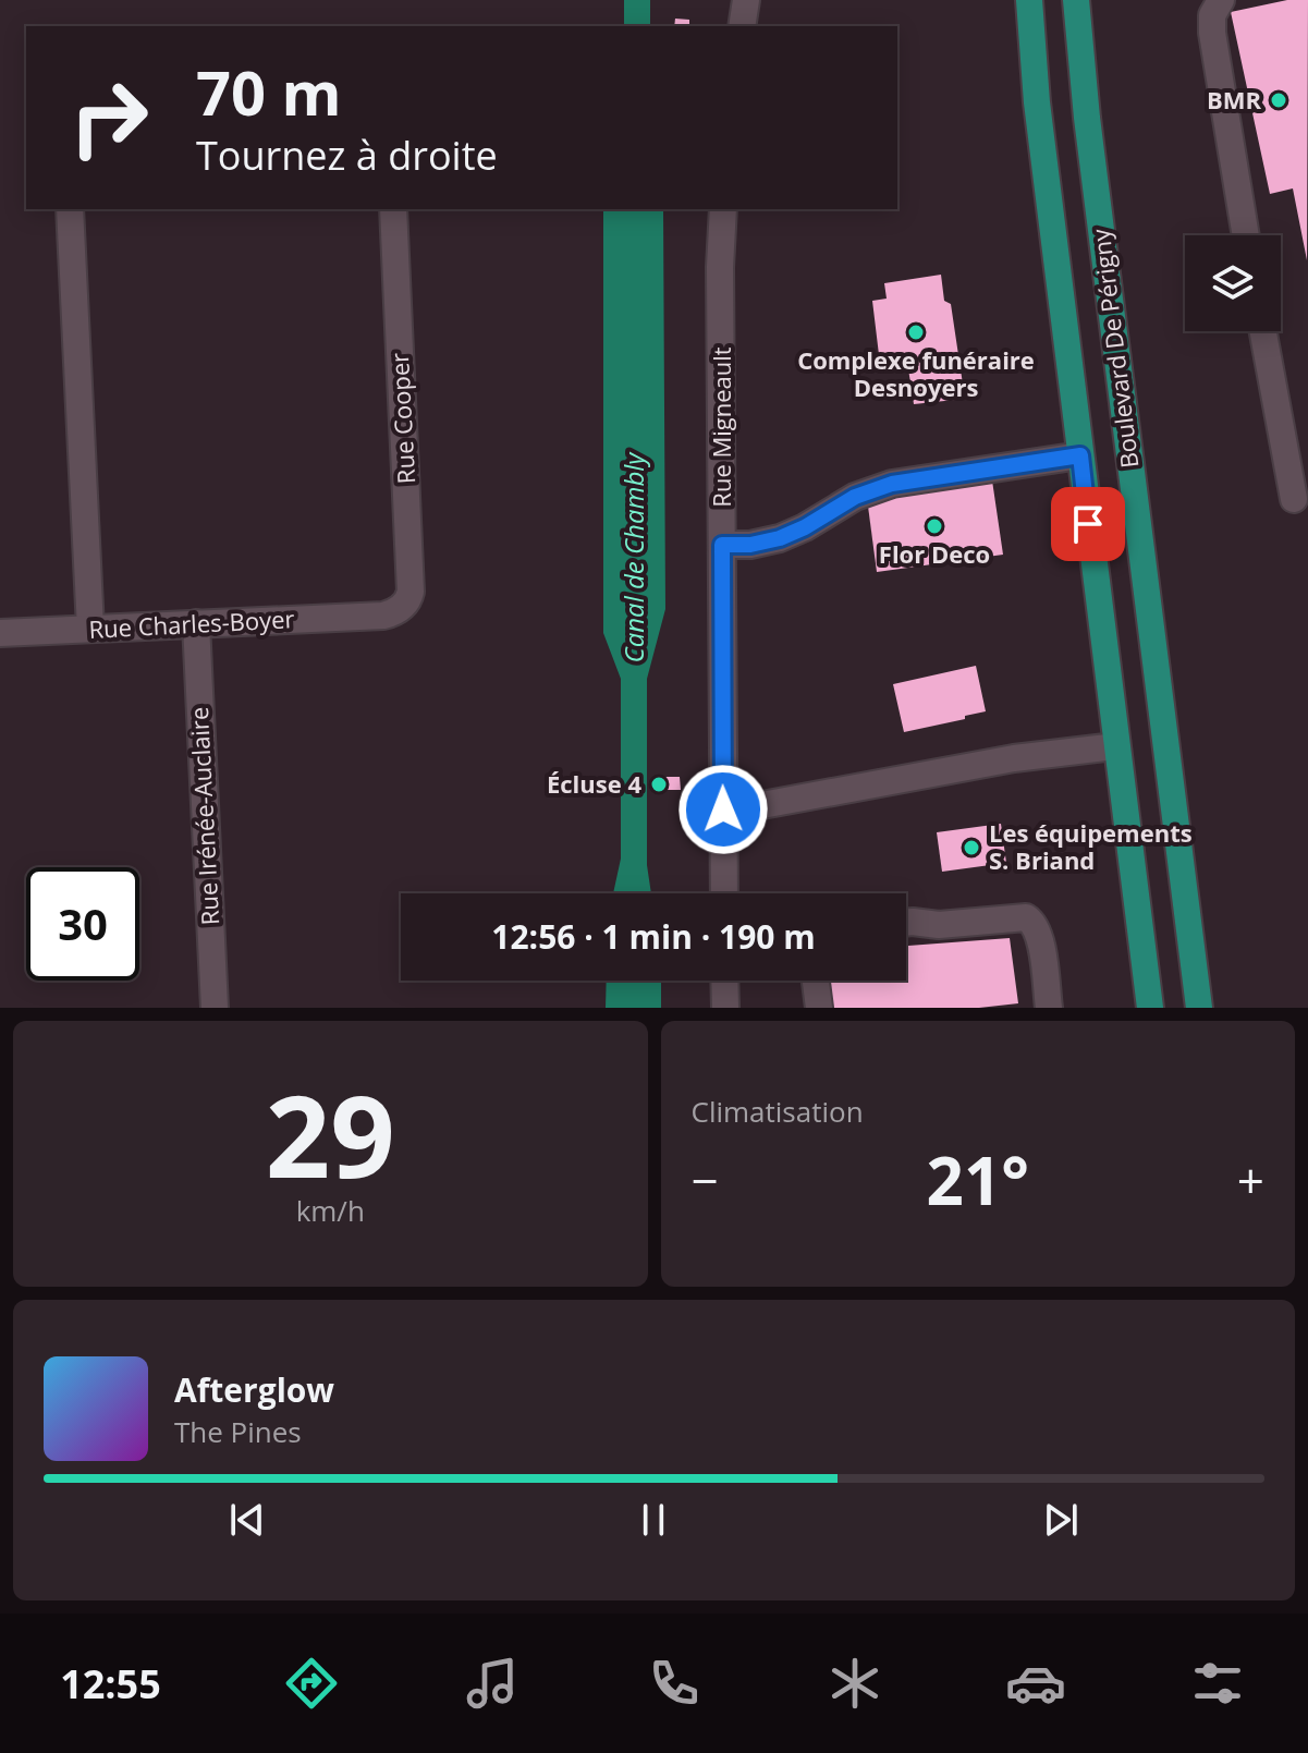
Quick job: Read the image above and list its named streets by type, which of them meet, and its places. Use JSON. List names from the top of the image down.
{
  "streets": {
    "main road": ["Boulevard De Périgny"],
    "street": [
      "Rue Cooper",
      "Rue Migneault",
      "Rue Charles-Boyer",
      "Rue Irénée-Auclaire"
    ]
  },
  "crossings": [
    ["Rue Cooper", "Rue Charles-Boyer"],
    ["Rue Charles-Boyer", "Rue Irénée-Auclaire"]
  ],
  "water": ["Canal de Chambly"],
  "places": [
    "BMR",
    "Complexe funéraire Desnoyers",
    "Flor Deco",
    "Écluse 4",
    "Les équipements S. Briand"
  ],
  "page": {
    "turn": ["70 m", "Tournez à droite"],
    "limit": "30",
    "trip": "12:56 · 1 min · 190 m",
    "tile": [
      ["29", "km/h"],
      "Climatisation"
    ],
    "heat": ["−", "21°", "+"],
    "song": ["Afterglow", "The Pines"],
    "tabs": "12:55"
  }
}
